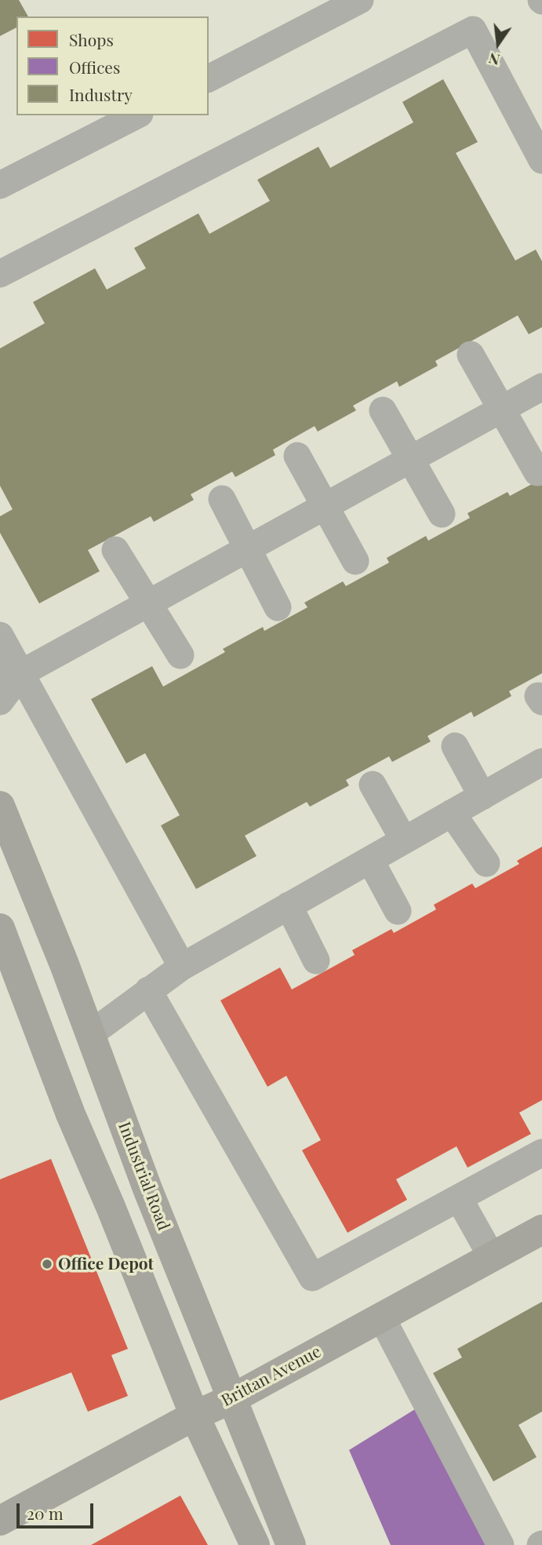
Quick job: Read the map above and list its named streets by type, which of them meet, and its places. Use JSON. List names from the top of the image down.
{
  "streets": {
    "main road": ["Industrial Road", "Brittan Avenue"]
  },
  "crossings": [
    ["Industrial Road", "Brittan Avenue"]
  ],
  "places": ["Office Depot"],
  "legend": ["Shops", "Offices", "Industry"],
  "scale_bar": "20 m",
  "north": "bottom"
}
